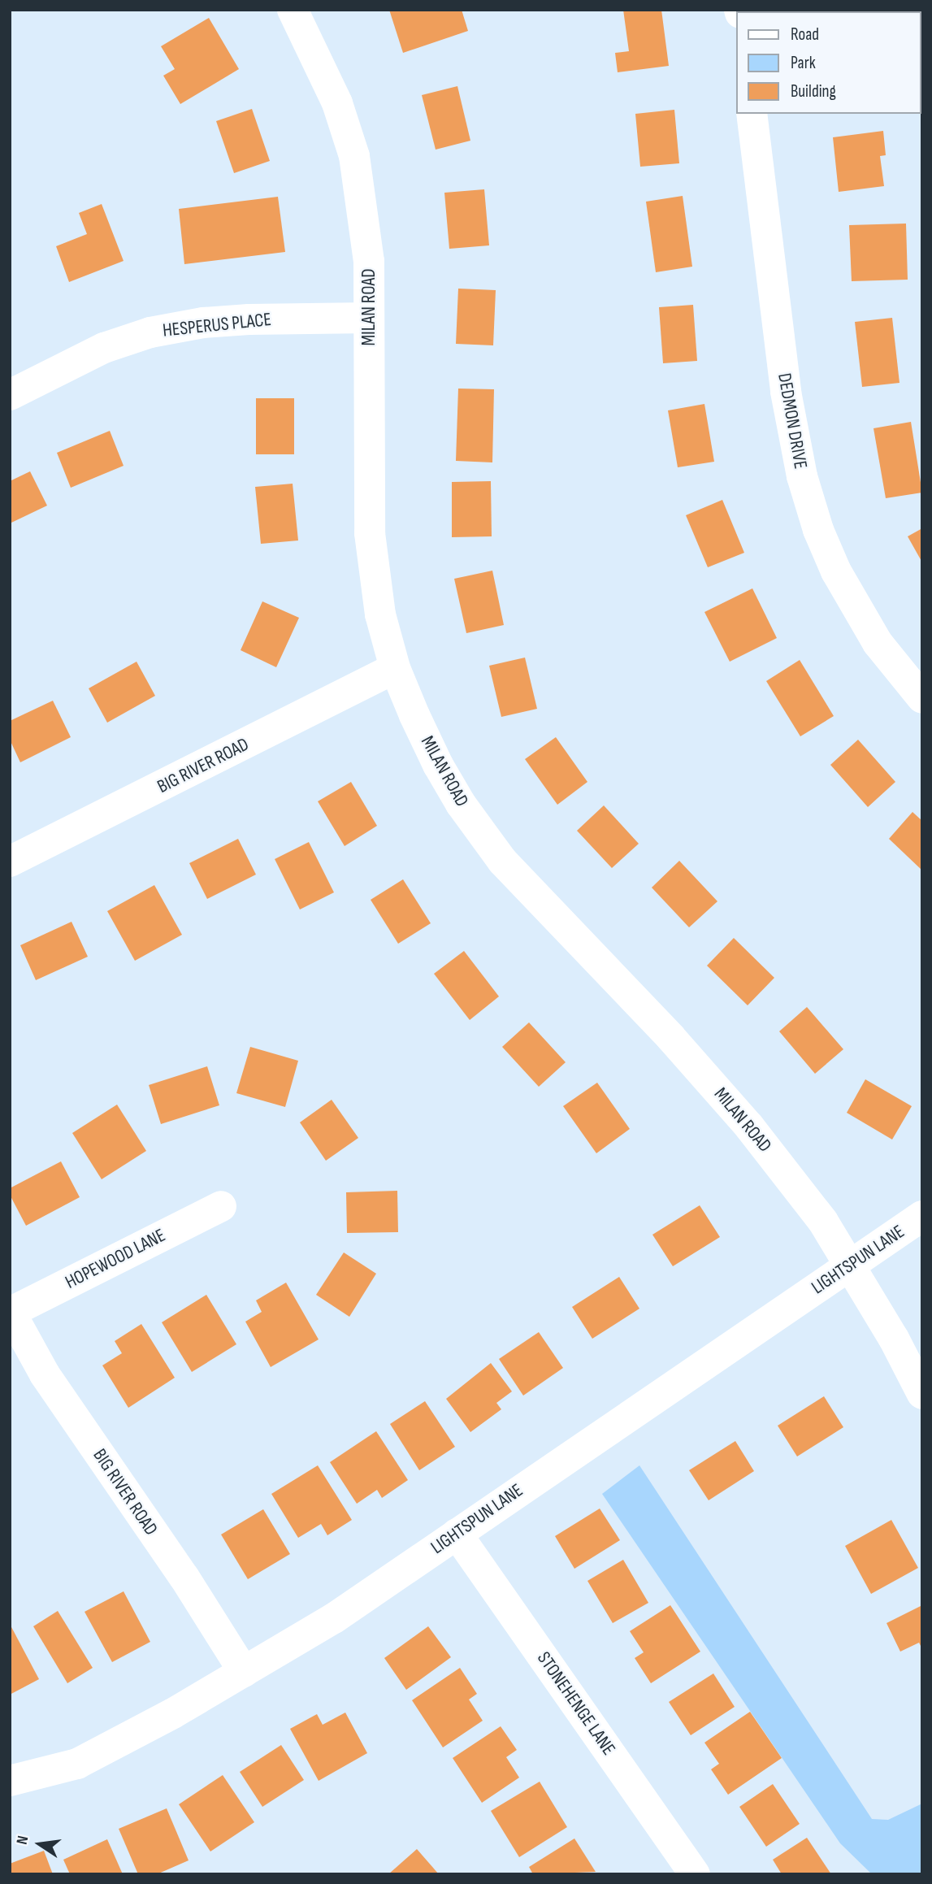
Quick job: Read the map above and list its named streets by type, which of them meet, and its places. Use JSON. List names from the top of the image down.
{
  "streets": {
    "street": [
      "MILAN ROAD",
      "HESPERUS PLACE",
      "DEDMON DRIVE",
      "BIG RIVER ROAD",
      "HOPEWOOD LANE",
      "LIGHTSPUN LANE",
      "STONEHENGE LANE"
    ]
  },
  "crossings": [
    ["MILAN ROAD", "HESPERUS PLACE"],
    ["MILAN ROAD", "BIG RIVER ROAD"],
    ["MILAN ROAD", "LIGHTSPUN LANE"],
    ["BIG RIVER ROAD", "HOPEWOOD LANE"],
    ["BIG RIVER ROAD", "LIGHTSPUN LANE"],
    ["LIGHTSPUN LANE", "STONEHENGE LANE"]
  ],
  "legend": ["Road", "Park", "Building"],
  "north": "left"
}
